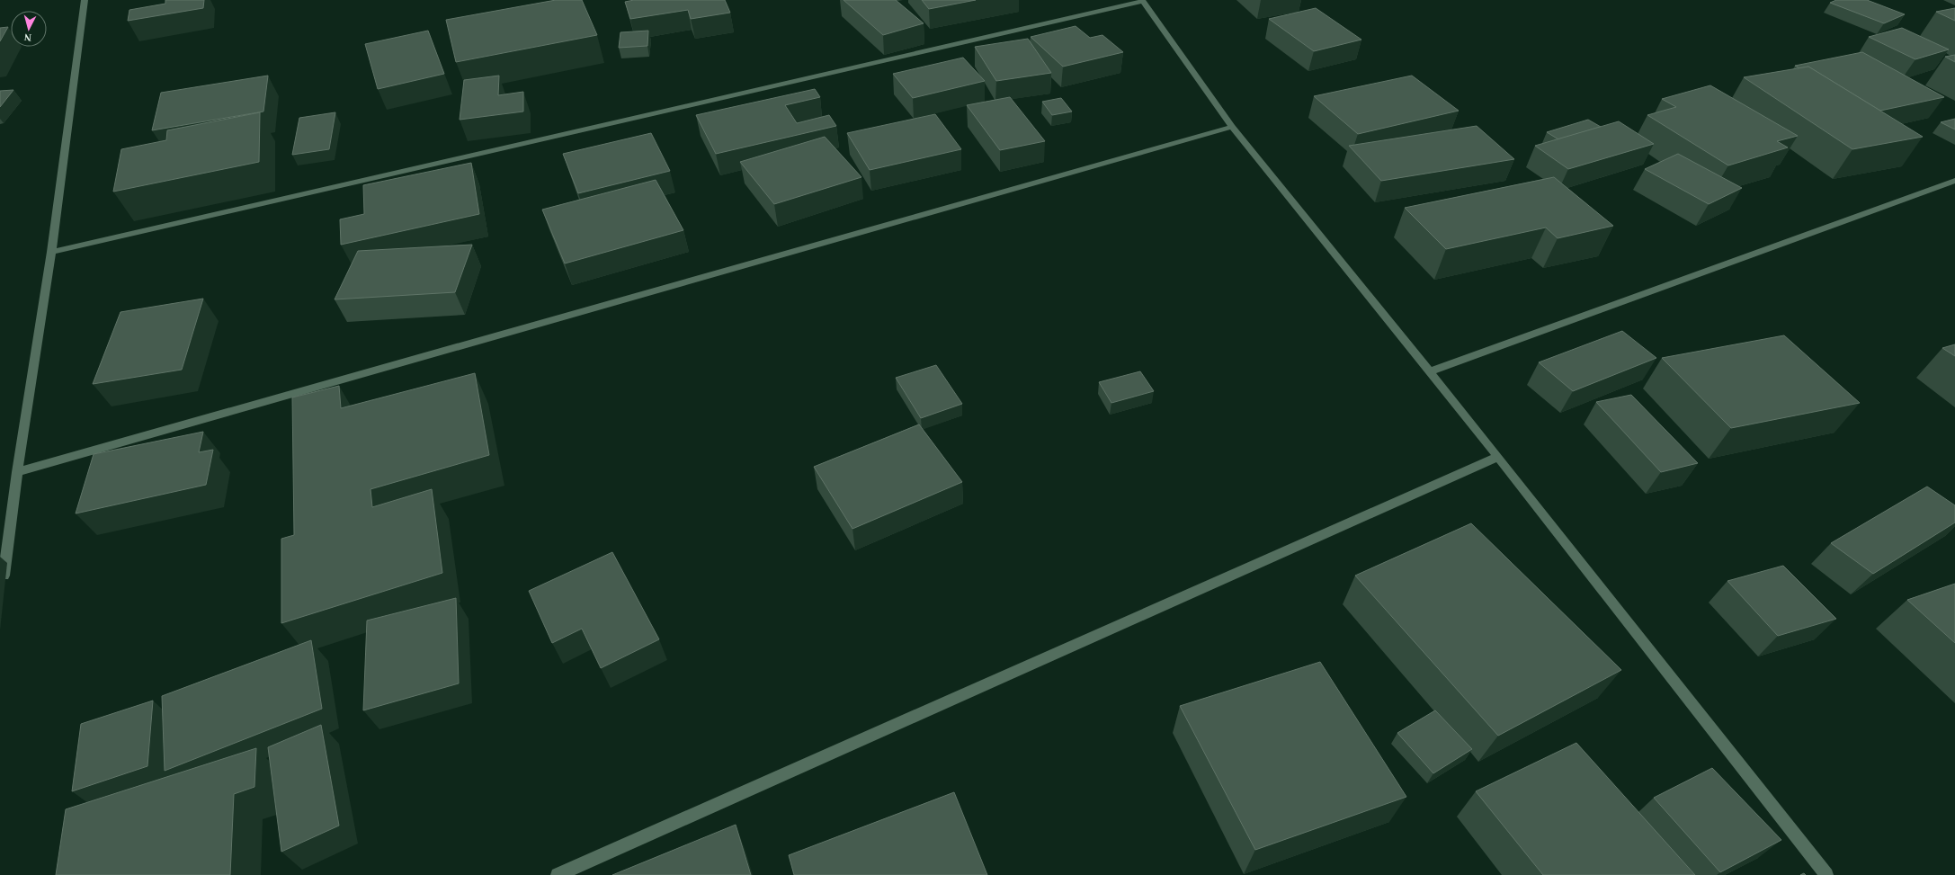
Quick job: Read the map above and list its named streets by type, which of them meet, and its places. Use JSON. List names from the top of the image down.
{
  "north": "bottom"
}
